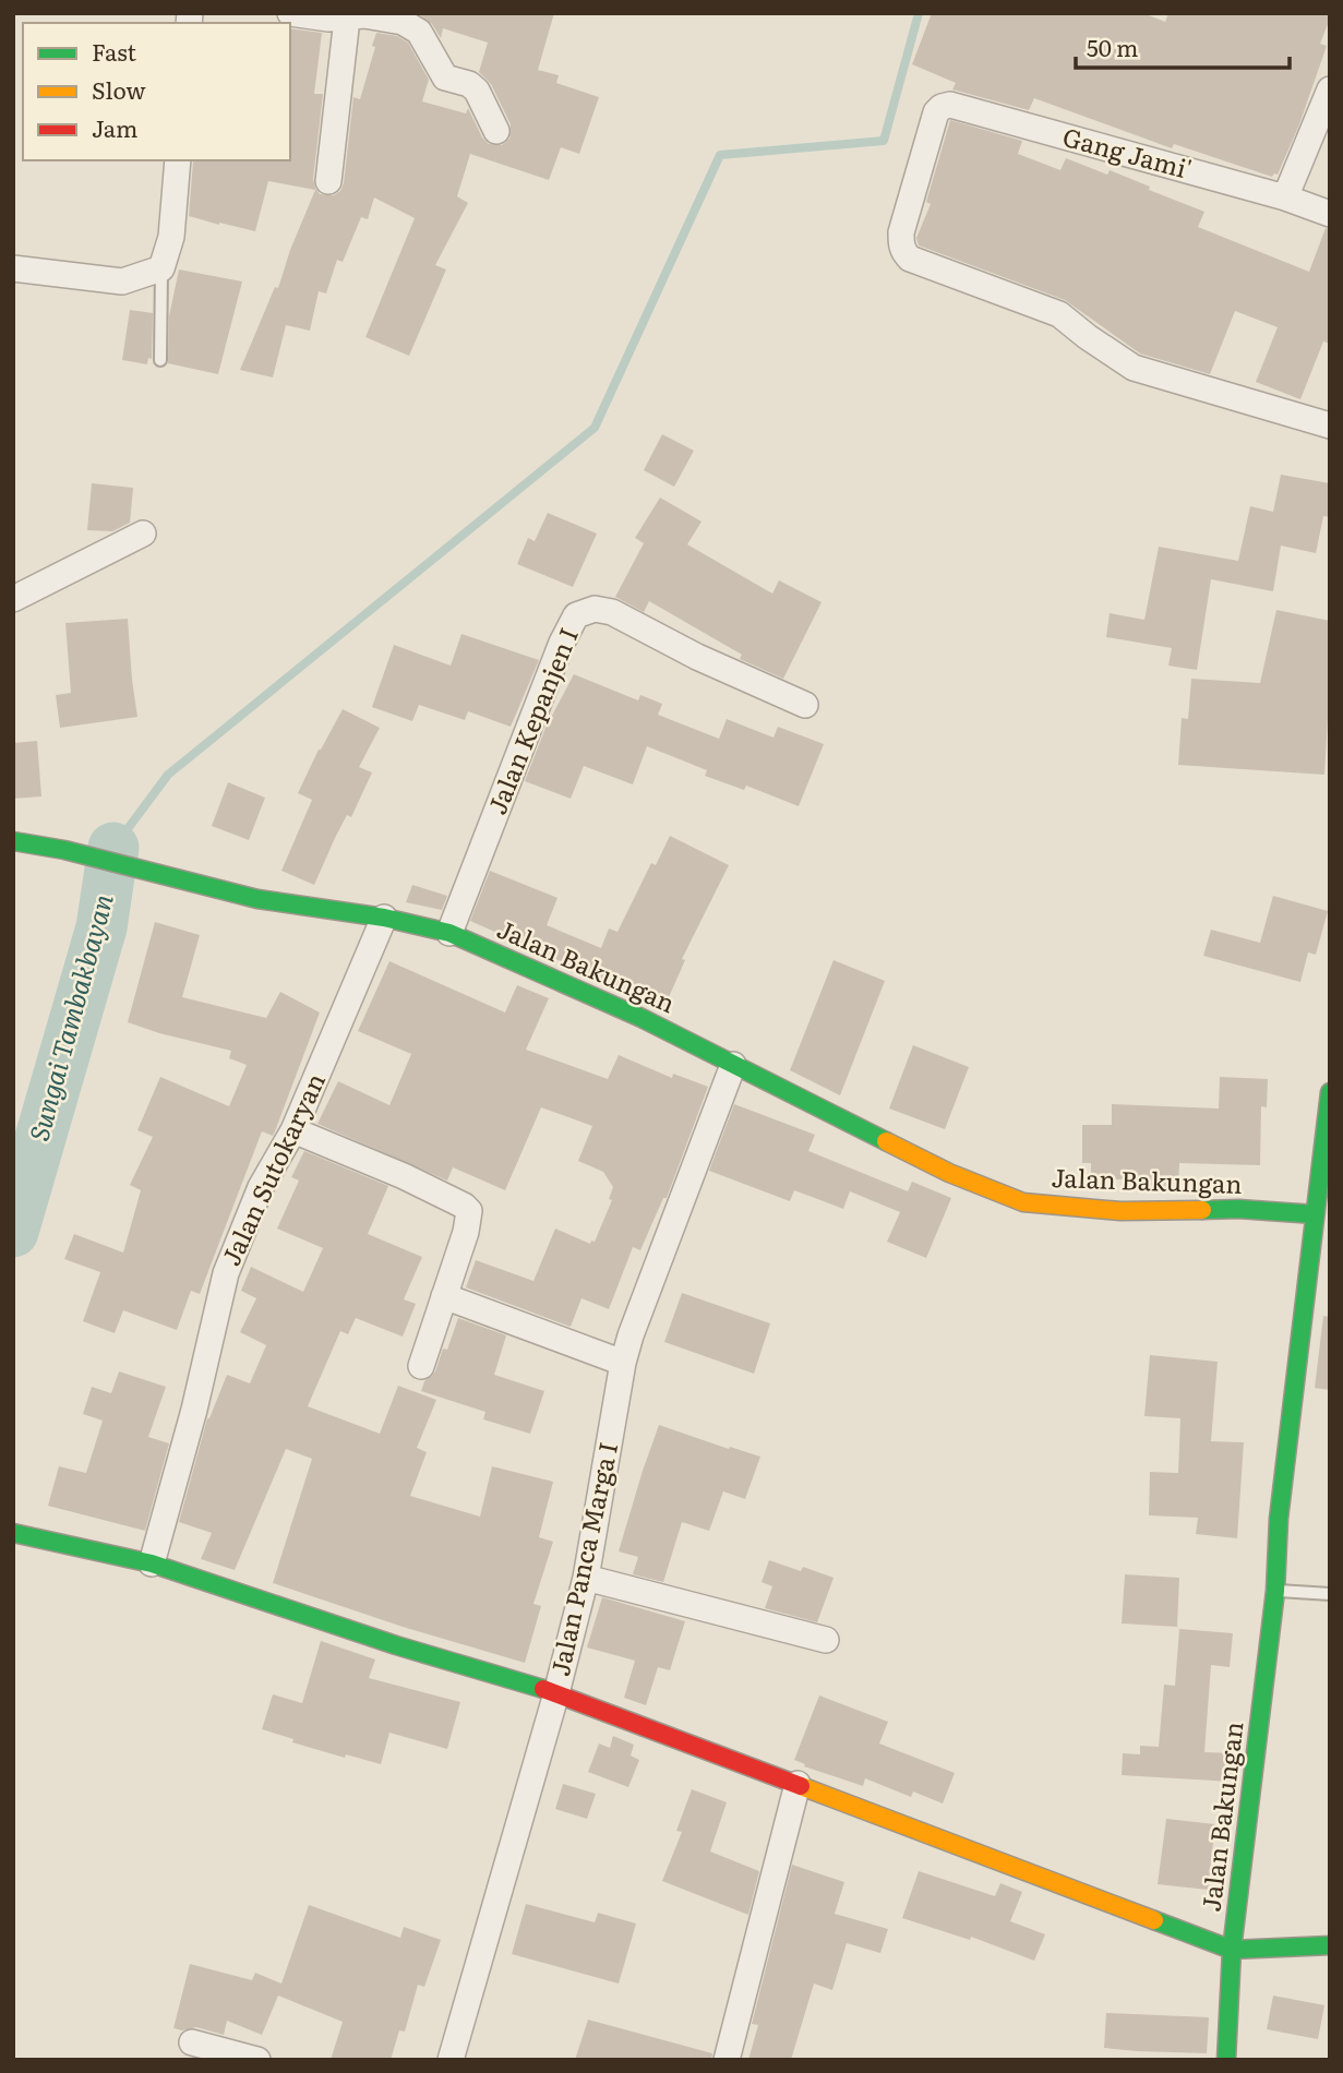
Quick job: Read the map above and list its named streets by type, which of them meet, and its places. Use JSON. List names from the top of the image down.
{
  "streets": {
    "main road": ["Jalan Bakungan"],
    "street": [
      "Gang Jami'",
      "Jalan Kepanjen I",
      "Jalan Sutokaryan",
      "Jalan Panca Marga I"
    ]
  },
  "crossings": [
    ["Jalan Kepanjen I", "Jalan Bakungan"],
    ["Jalan Bakungan", "Jalan Sutokaryan"],
    ["Jalan Bakungan", "Jalan Panca Marga I"]
  ],
  "water": ["Sungai Tambakbayan"],
  "legend": ["Fast", "Slow", "Jam"],
  "scale_bar": "50 m"
}
